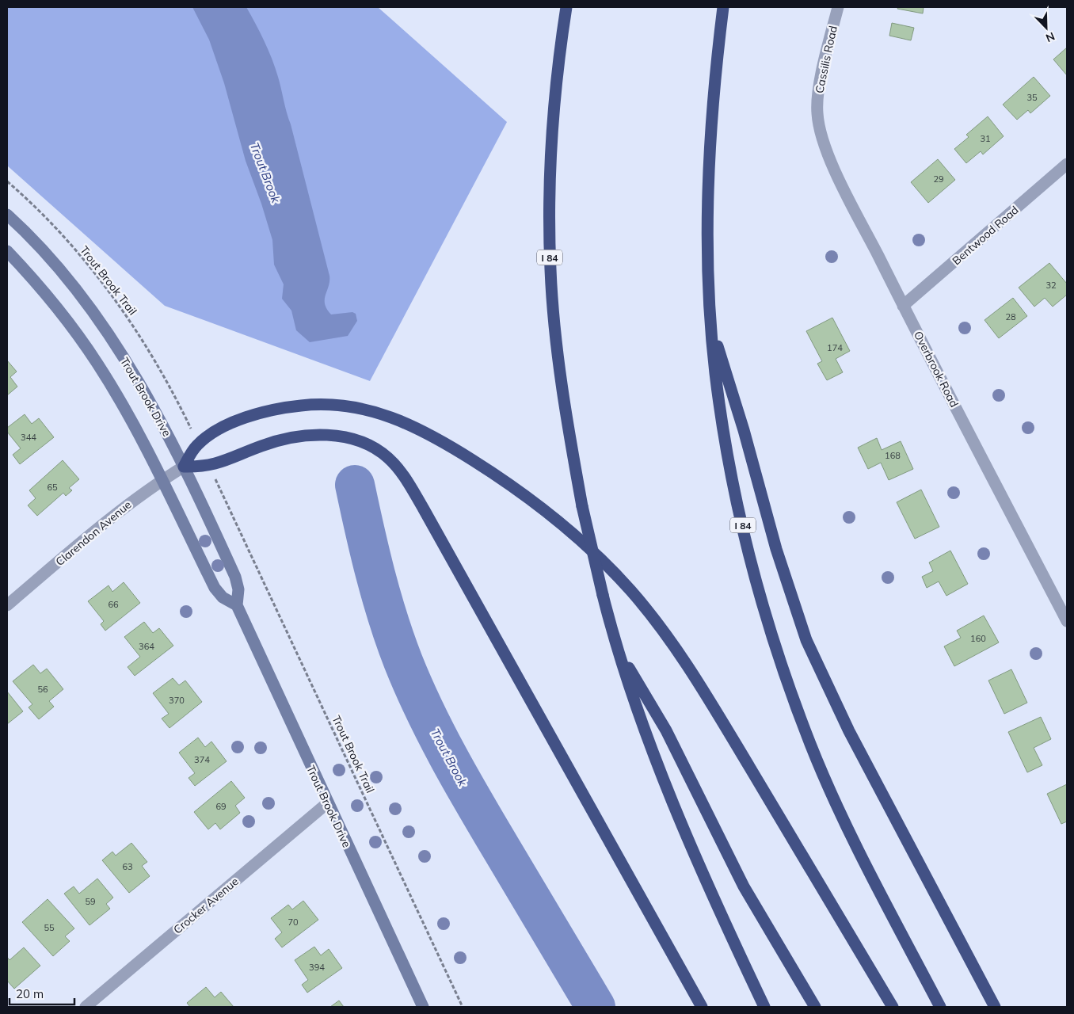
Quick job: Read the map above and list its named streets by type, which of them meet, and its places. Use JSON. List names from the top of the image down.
{
  "streets": {
    "highway": ["I 84"],
    "main road": ["Trout Brook Drive"],
    "street": [
      "Cassilis Road",
      "Bentwood Road",
      "Overbrook Road",
      "Clarendon Avenue",
      "Crocker Avenue"
    ],
    "path": ["Trout Brook Trail"]
  },
  "crossings": [
    ["Cassilis Road", "Overbrook Road"],
    ["Bentwood Road", "Overbrook Road"],
    ["Trout Brook Drive", "Clarendon Avenue"],
    ["Trout Brook Drive", "Crocker Avenue"]
  ],
  "water": ["Trout Brook"],
  "house_numbers": [
    "35",
    "31",
    "29",
    "32",
    "28",
    "174",
    "344",
    "168",
    "65",
    "66",
    "160",
    "364",
    "56",
    "370",
    "374",
    "69",
    "63",
    "59",
    "70",
    "55",
    "394"
  ],
  "scale_bar": "20 m",
  "north": "bottom right"
}
